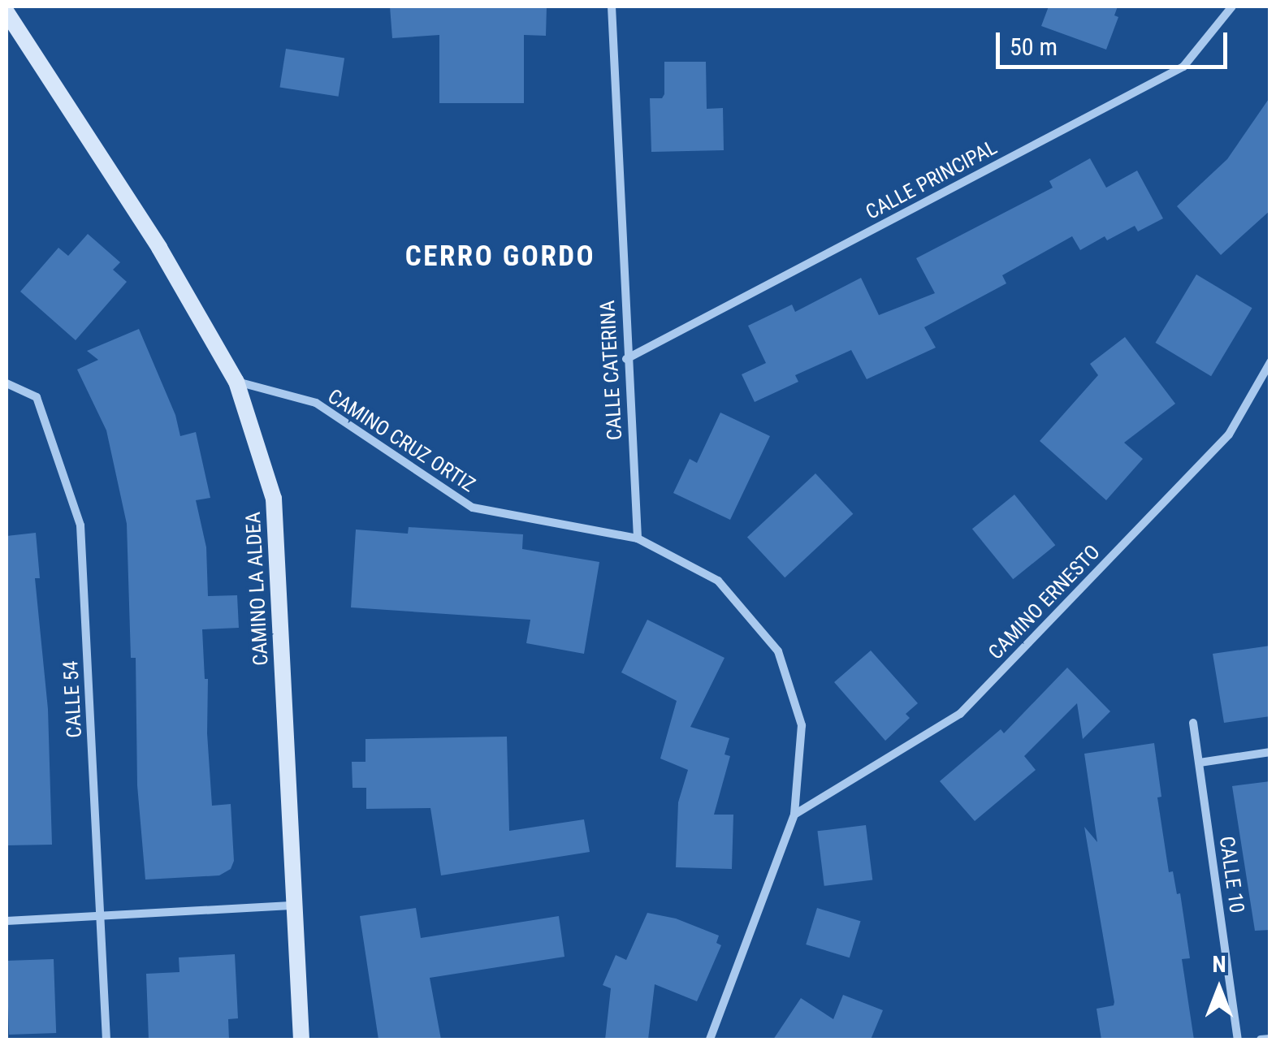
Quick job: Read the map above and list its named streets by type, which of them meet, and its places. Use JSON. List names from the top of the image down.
{
  "streets": {
    "street": [
      "CALLE PRINCIPAL",
      "CALLE CATERINA",
      "CAMINO CRUZ ORTIZ",
      "CAMINO LA ALDEA",
      "CAMINO ERNESTO",
      "CALLE 54",
      "CALLE 10"
    ]
  },
  "crossings": [
    ["CALLE PRINCIPAL", "CALLE CATERINA"],
    ["CALLE CATERINA", "CAMINO CRUZ ORTIZ"],
    ["CAMINO CRUZ ORTIZ", "CAMINO LA ALDEA"],
    ["CAMINO CRUZ ORTIZ", "CAMINO ERNESTO"]
  ],
  "districts": ["CERRO GORDO"],
  "scale_bar": "50 m",
  "north": "top"
}
